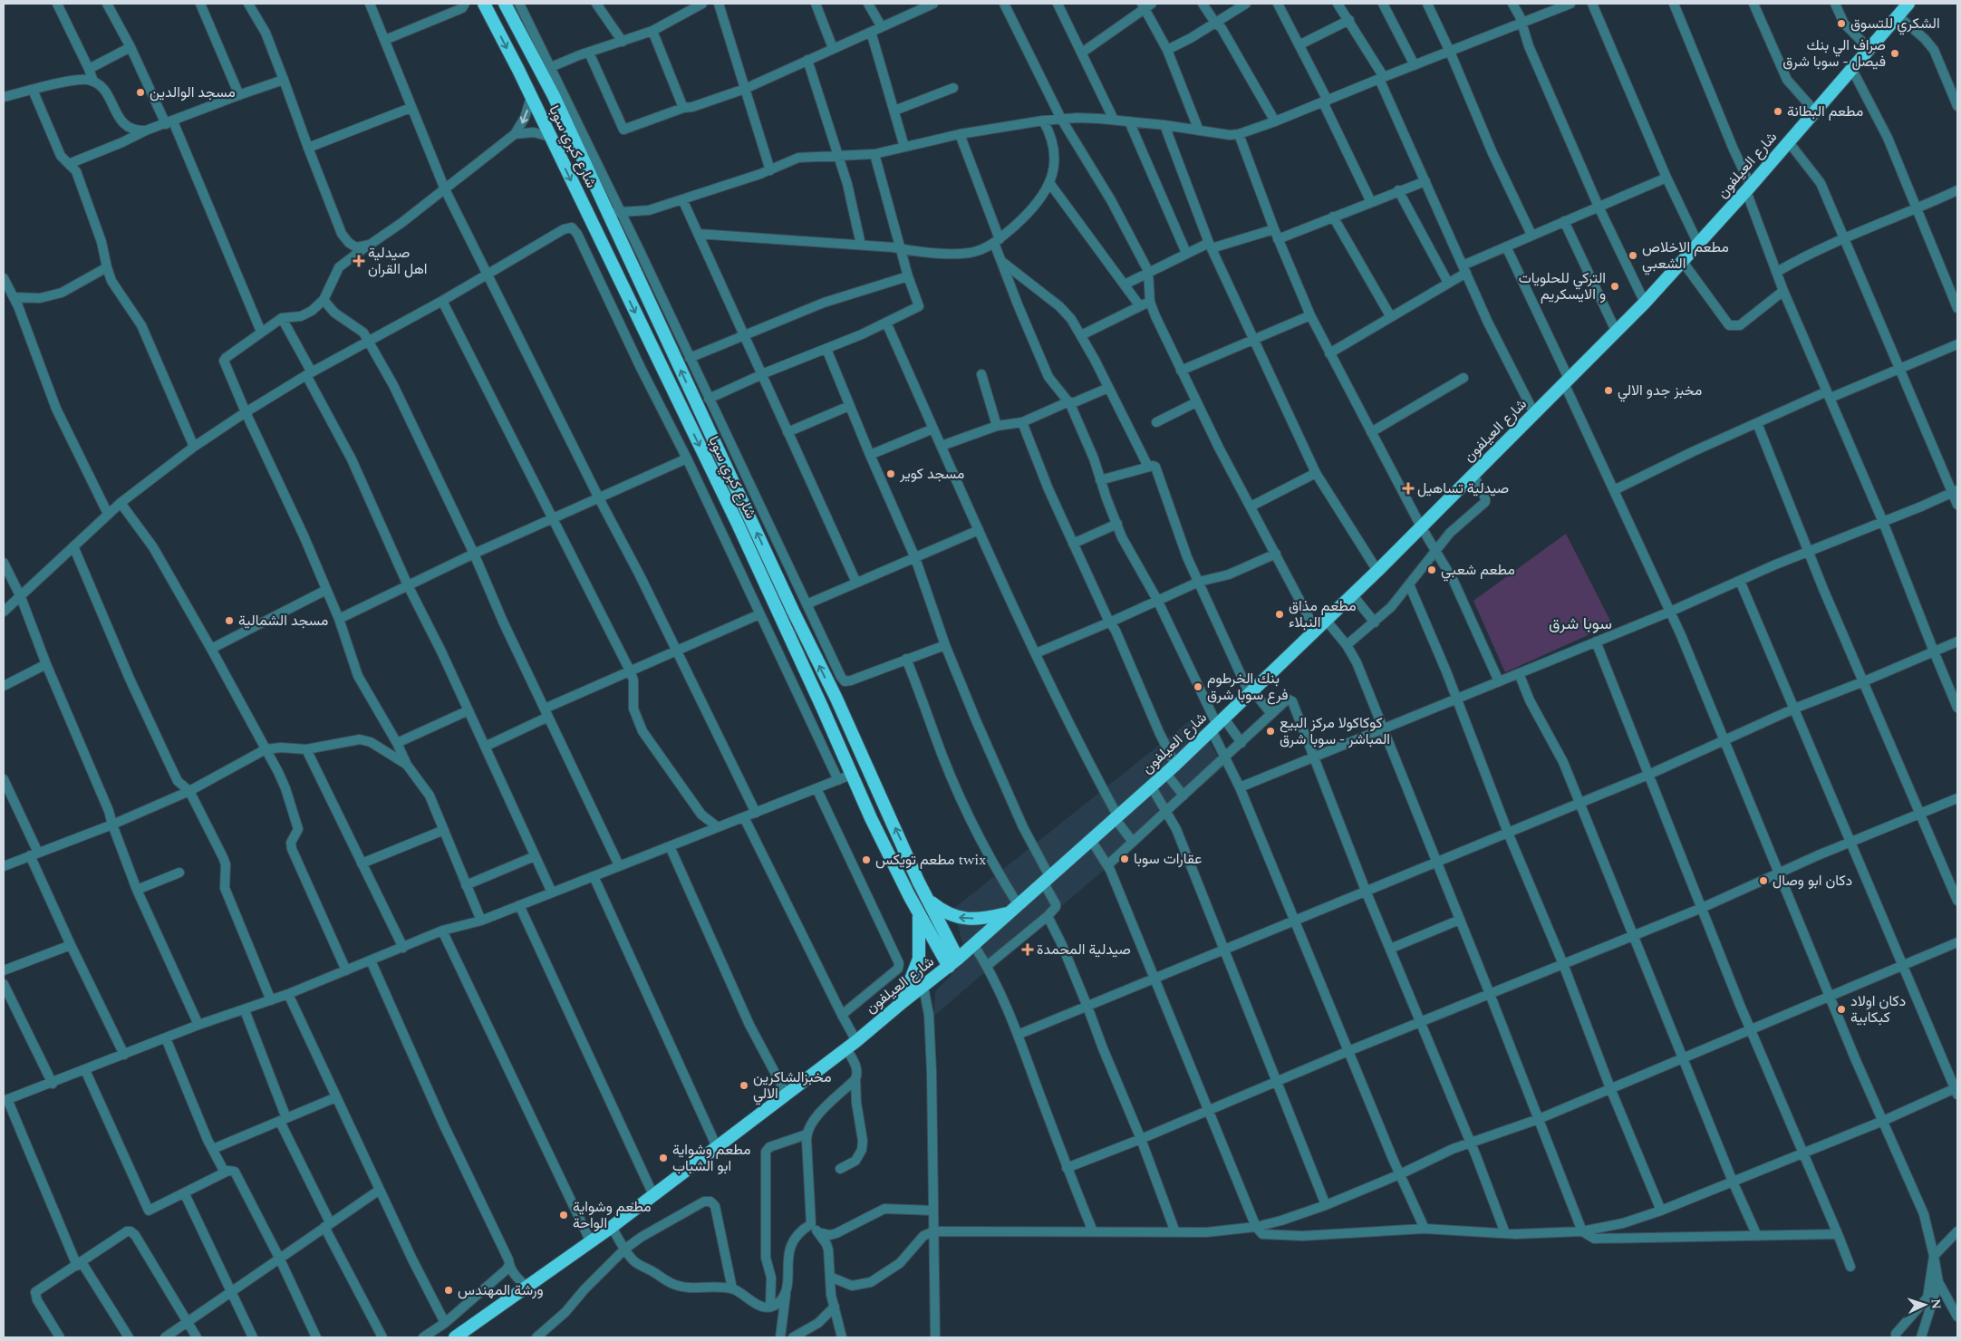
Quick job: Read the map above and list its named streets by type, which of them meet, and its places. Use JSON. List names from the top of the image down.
{
  "streets": {
    "highway": ["شارع كبري سوبا", "شارع العيلفون"]
  },
  "crossings": [
    ["شارع كبري سوبا", "شارع العيلفون"]
  ],
  "districts": ["سوبا شرق"],
  "places": {
    "other": [
      "الشكري للتسوق",
      "صراف الي بنك فيصل - سوبا شرق",
      "مسجد الوالدين",
      "مطعم البطانة",
      "مطعم الاخلاص الشعبي",
      "التركي للحلويات و الايسكريم",
      "مخبز جدو الالي",
      "مسجد كوير",
      "مطعم شعبي",
      "مطعم مذاق النبلاء",
      "مسجد الشمالية",
      "بنك الخرطوم فرع سوبا شرق",
      "كوكاكولا مركز البيع المباشر - سوبا شرق",
      "عقارات سوبا",
      "مطعم تويكس twix",
      "دكان ابو وصال",
      "دكان اولاد كبكابية",
      "مخبزالشاكرين الالي",
      "مطعم وشواية ابو الشباب",
      "مطعم وشواية الواحة",
      "ورشة المهندس"
    ],
    "health": ["صيدلية اهل القران", "صيدلية تساهيل", "صيدلية المحمدة"]
  },
  "north": "right"
}
